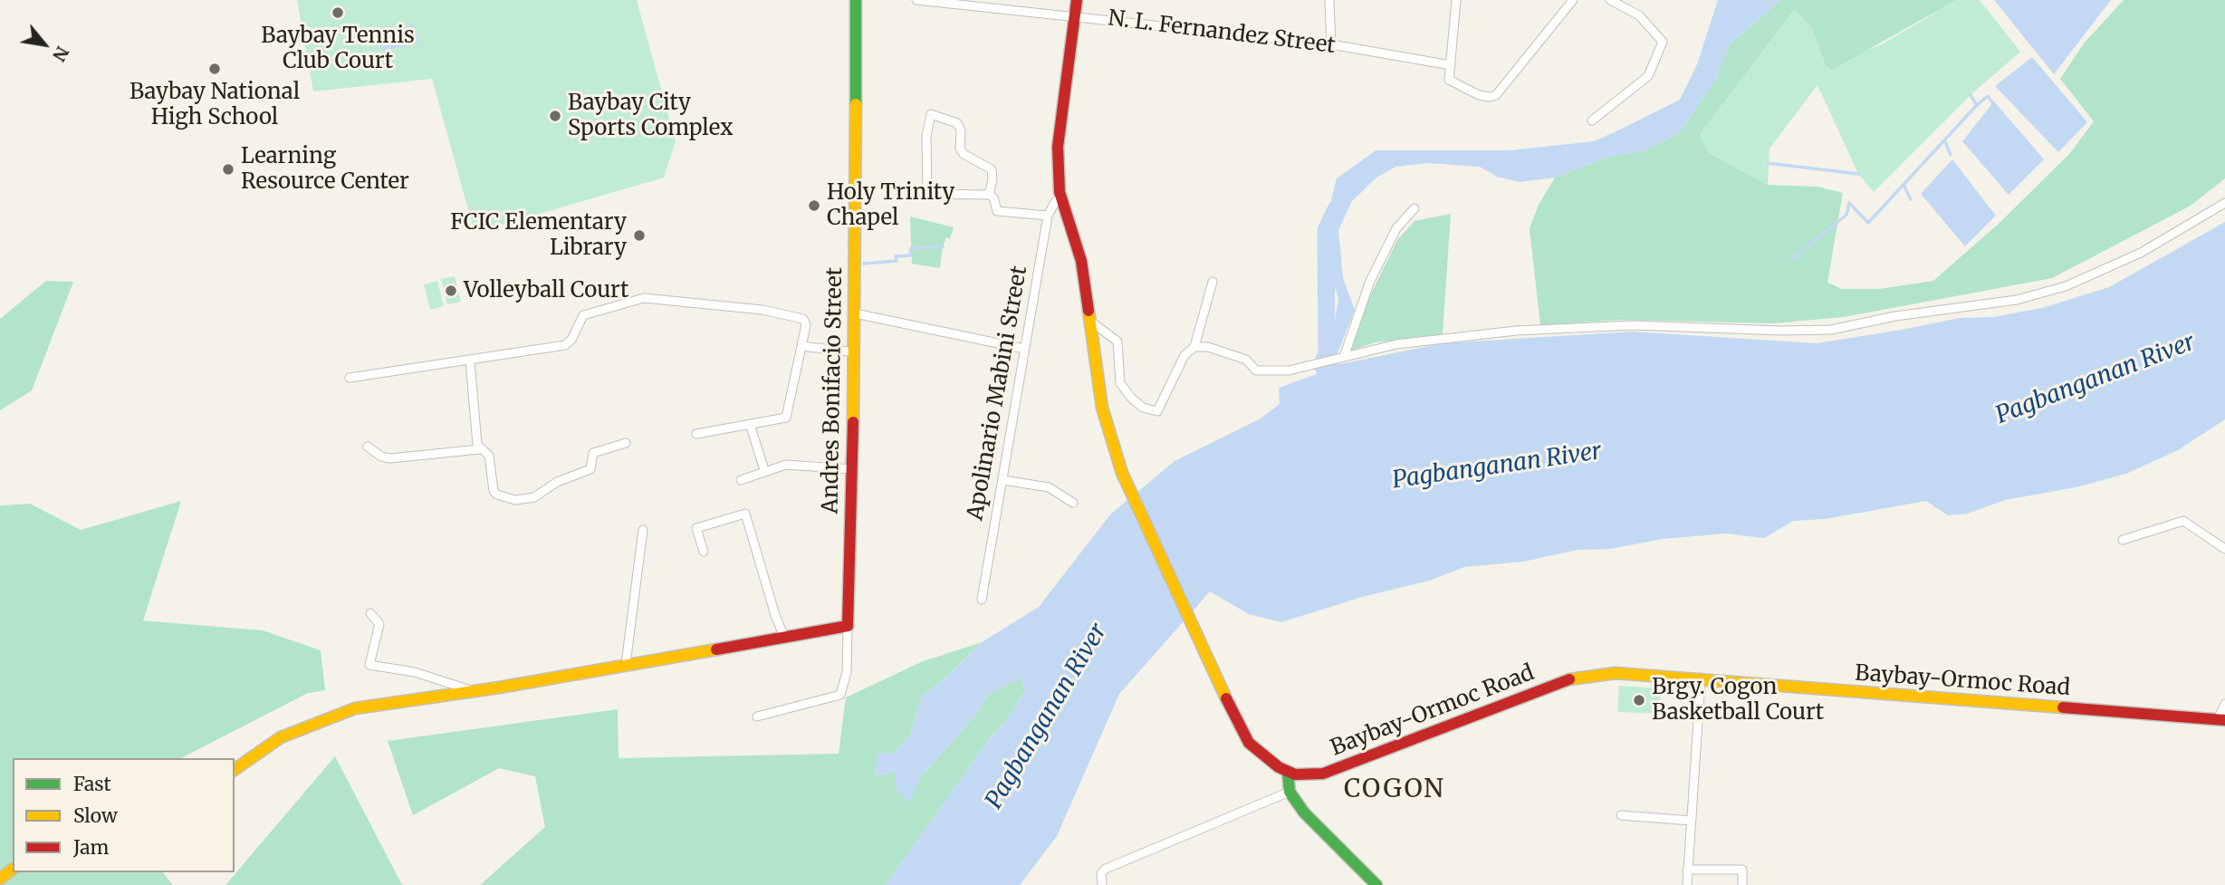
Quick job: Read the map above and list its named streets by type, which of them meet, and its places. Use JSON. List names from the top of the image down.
{
  "streets": {
    "main road": ["Andres Bonifacio Street", "Baybay-Ormoc Road"],
    "street": ["N. L. Fernandez Street", "Apolinario Mabini Street"]
  },
  "crossings": [
    ["Apolinario Mabini Street", "Baybay-Ormoc Road"]
  ],
  "districts": ["COGON"],
  "water": ["Pagbanganan River"],
  "places": [
    "Baybay Tennis Club Court",
    "Baybay National High School",
    "Baybay City Sports Complex",
    "Learning Resource Center",
    "Holy Trinity Chapel",
    "FCIC Elementary Library",
    "Volleyball Court",
    "Brgy. Cogon Basketball Court"
  ],
  "legend": ["Fast", "Slow", "Jam"],
  "north": "bottom right"
}
